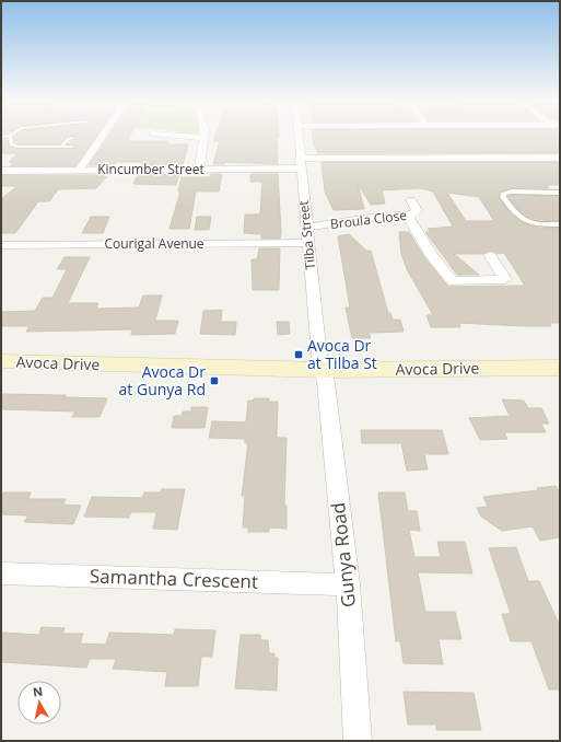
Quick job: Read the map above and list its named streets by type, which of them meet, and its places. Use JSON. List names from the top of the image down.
{
  "streets": {
    "main road": ["Avoca Drive"],
    "street": [
      "Kincumber Street",
      "Broula Close",
      "Tilba Street",
      "Courigal Avenue",
      "Gunya Road",
      "Samantha Crescent"
    ]
  },
  "crossings": [
    ["Kincumber Street", "Tilba Street"],
    ["Broula Close", "Tilba Street"],
    ["Tilba Street", "Courigal Avenue"],
    ["Tilba Street", "Avoca Drive"],
    ["Tilba Street", "Gunya Road"],
    ["Avoca Drive", "Gunya Road"],
    ["Gunya Road", "Samantha Crescent"]
  ],
  "places": {
    "transit": ["Avoca Dr at Tilba St", "Avoca Dr at Gunya Rd"]
  },
  "north": "top"
}
